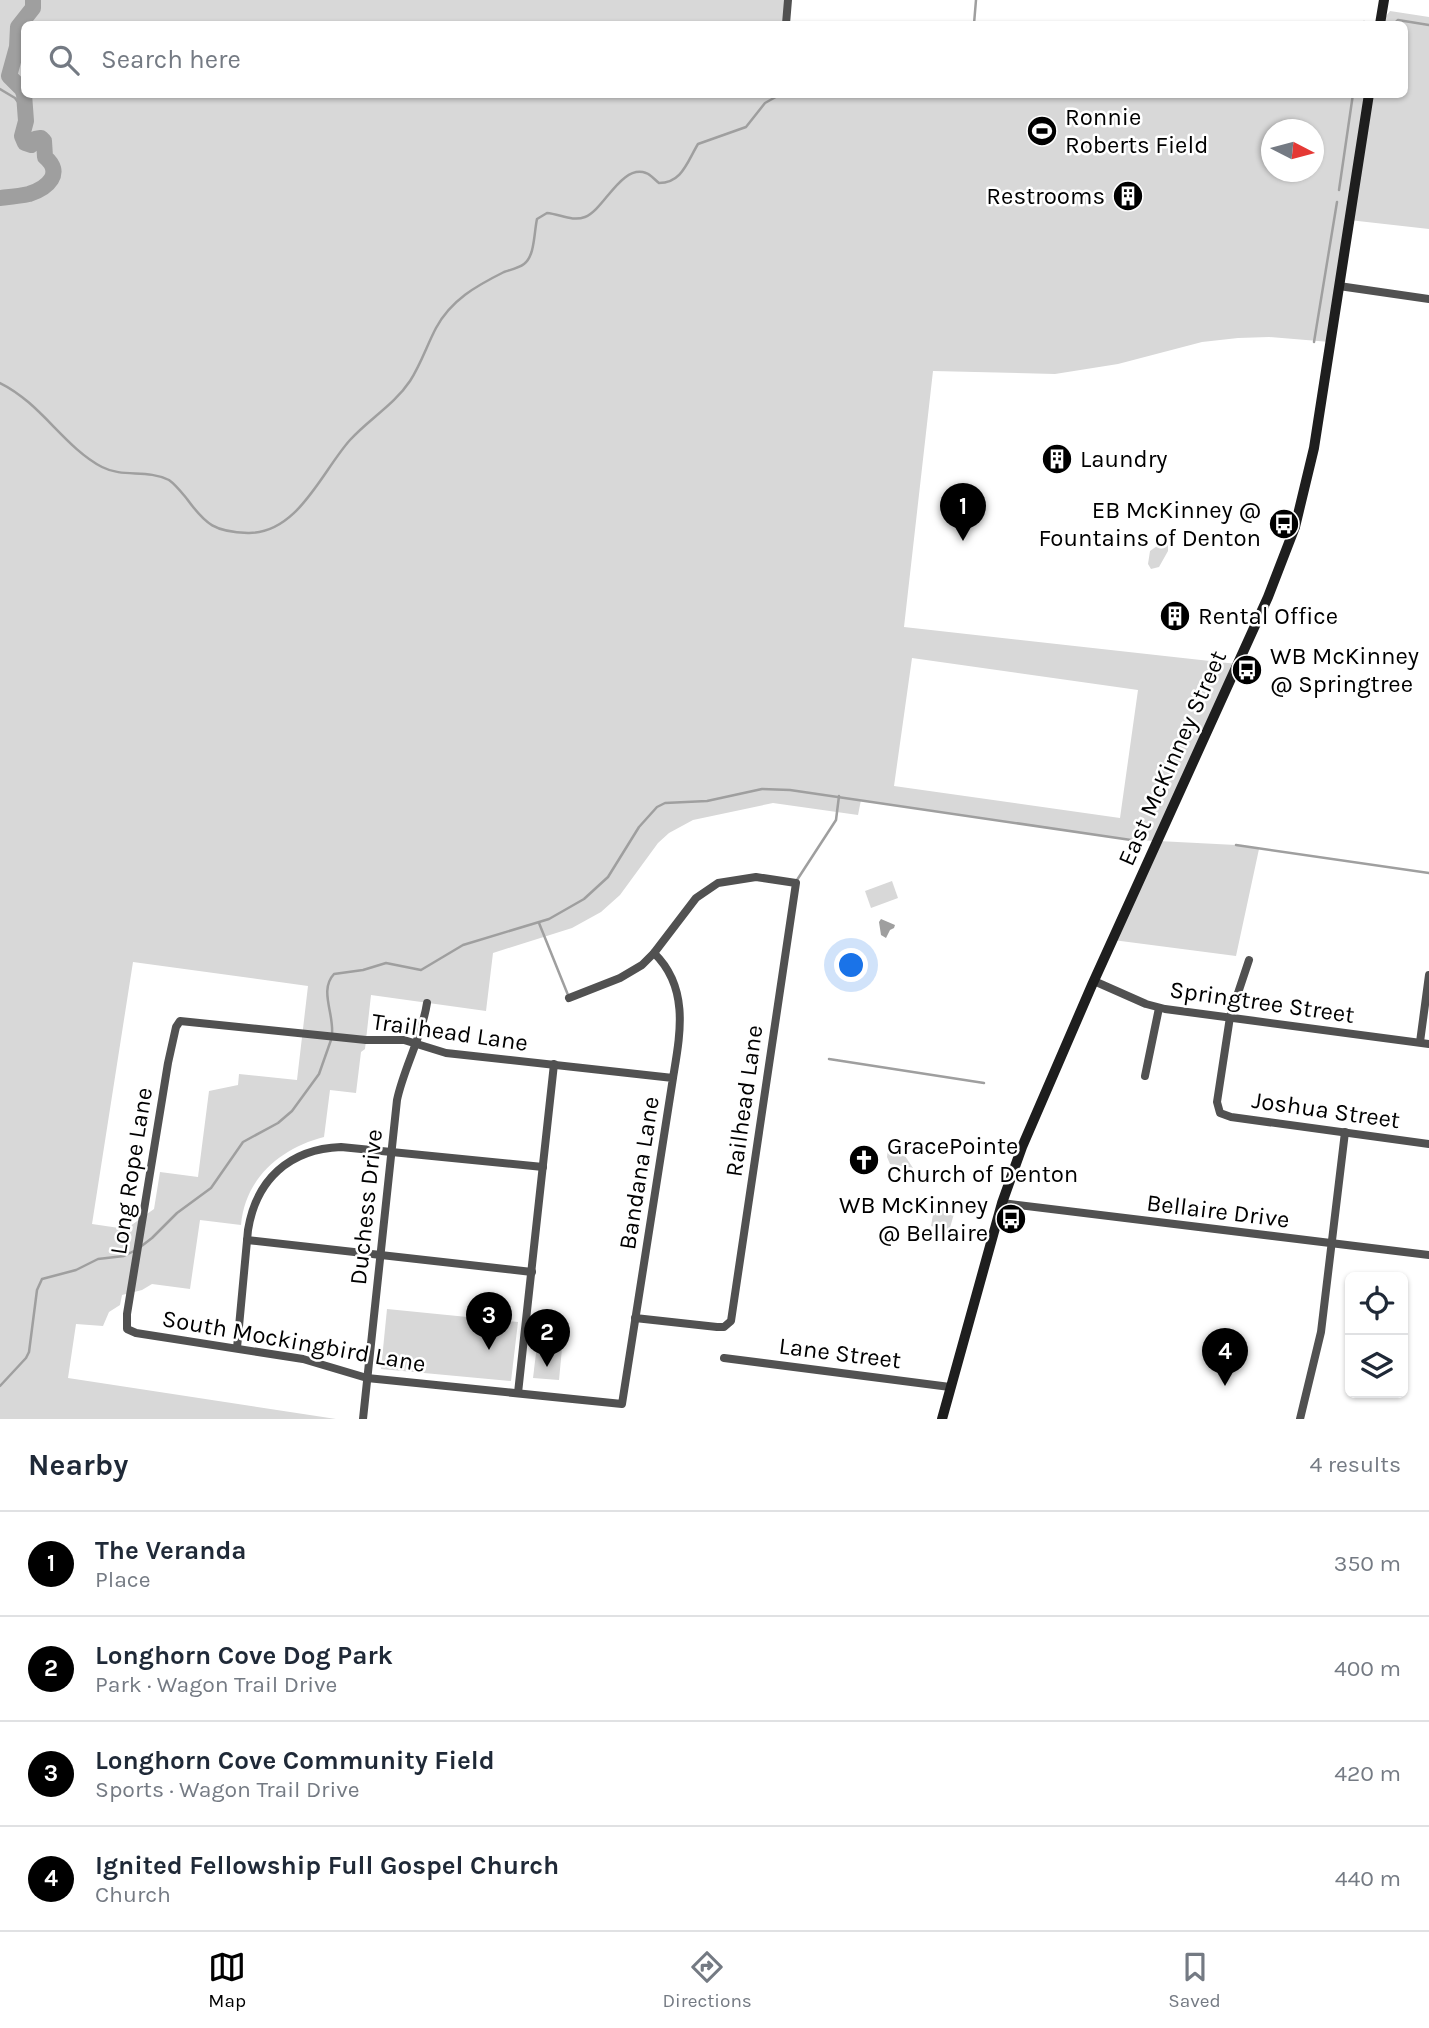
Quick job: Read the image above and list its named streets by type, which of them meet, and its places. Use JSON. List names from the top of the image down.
{
  "streets": {
    "main road": ["East McKinney Street"],
    "street": [
      "Springtree Street",
      "Trailhead Lane",
      "Railhead Lane",
      "Joshua Street",
      "Long Rope Lane",
      "Bandana Lane",
      "Duchess Drive",
      "Bellaire Drive",
      "South Mockingbird Lane",
      "Lane Street"
    ]
  },
  "crossings": [
    ["East McKinney Street", "Springtree Street"],
    ["East McKinney Street", "Bellaire Drive"],
    ["East McKinney Street", "Lane Street"],
    ["Springtree Street", "Joshua Street"],
    ["Trailhead Lane", "Long Rope Lane"],
    ["Trailhead Lane", "Bandana Lane"],
    ["Trailhead Lane", "Duchess Drive"],
    ["Railhead Lane", "Bandana Lane"],
    ["Long Rope Lane", "South Mockingbird Lane"],
    ["Bandana Lane", "South Mockingbird Lane"],
    ["Duchess Drive", "South Mockingbird Lane"]
  ],
  "places": {
    "sports": ["Ronnie Roberts Field"],
    "building": ["Restrooms", "Laundry", "Rental Office"],
    "bus stop": ["EB McKinney @ Fountains of Denton", "WB McKinney @ Springtree", "WB McKinney @ Bellaire"],
    "church": ["GracePointe Church of Denton"]
  },
  "north": "right",
  "page": {
    "search": "Search here",
    "pins": [
      "1",
      "3",
      "2",
      "4"
    ],
    "heading": ["Nearby", "4 results"],
    "list": [
      {
        "mark": "1",
        "name": "The Veranda",
        "note": "Place",
        "value": "350 m"
      },
      {
        "mark": "2",
        "name": "Longhorn Cove Dog Park",
        "note": "Park · Wagon Trail Drive",
        "value": "400 m"
      },
      {
        "mark": "3",
        "name": "Longhorn Cove Community Field",
        "note": "Sports · Wagon Trail Drive",
        "value": "420 m"
      },
      {
        "mark": "4",
        "name": "Ignited Fellowship Full Gospel Church",
        "note": "Church",
        "value": "440 m"
      }
    ],
    "nav": ["Map", "Directions", "Saved"]
  }
}
